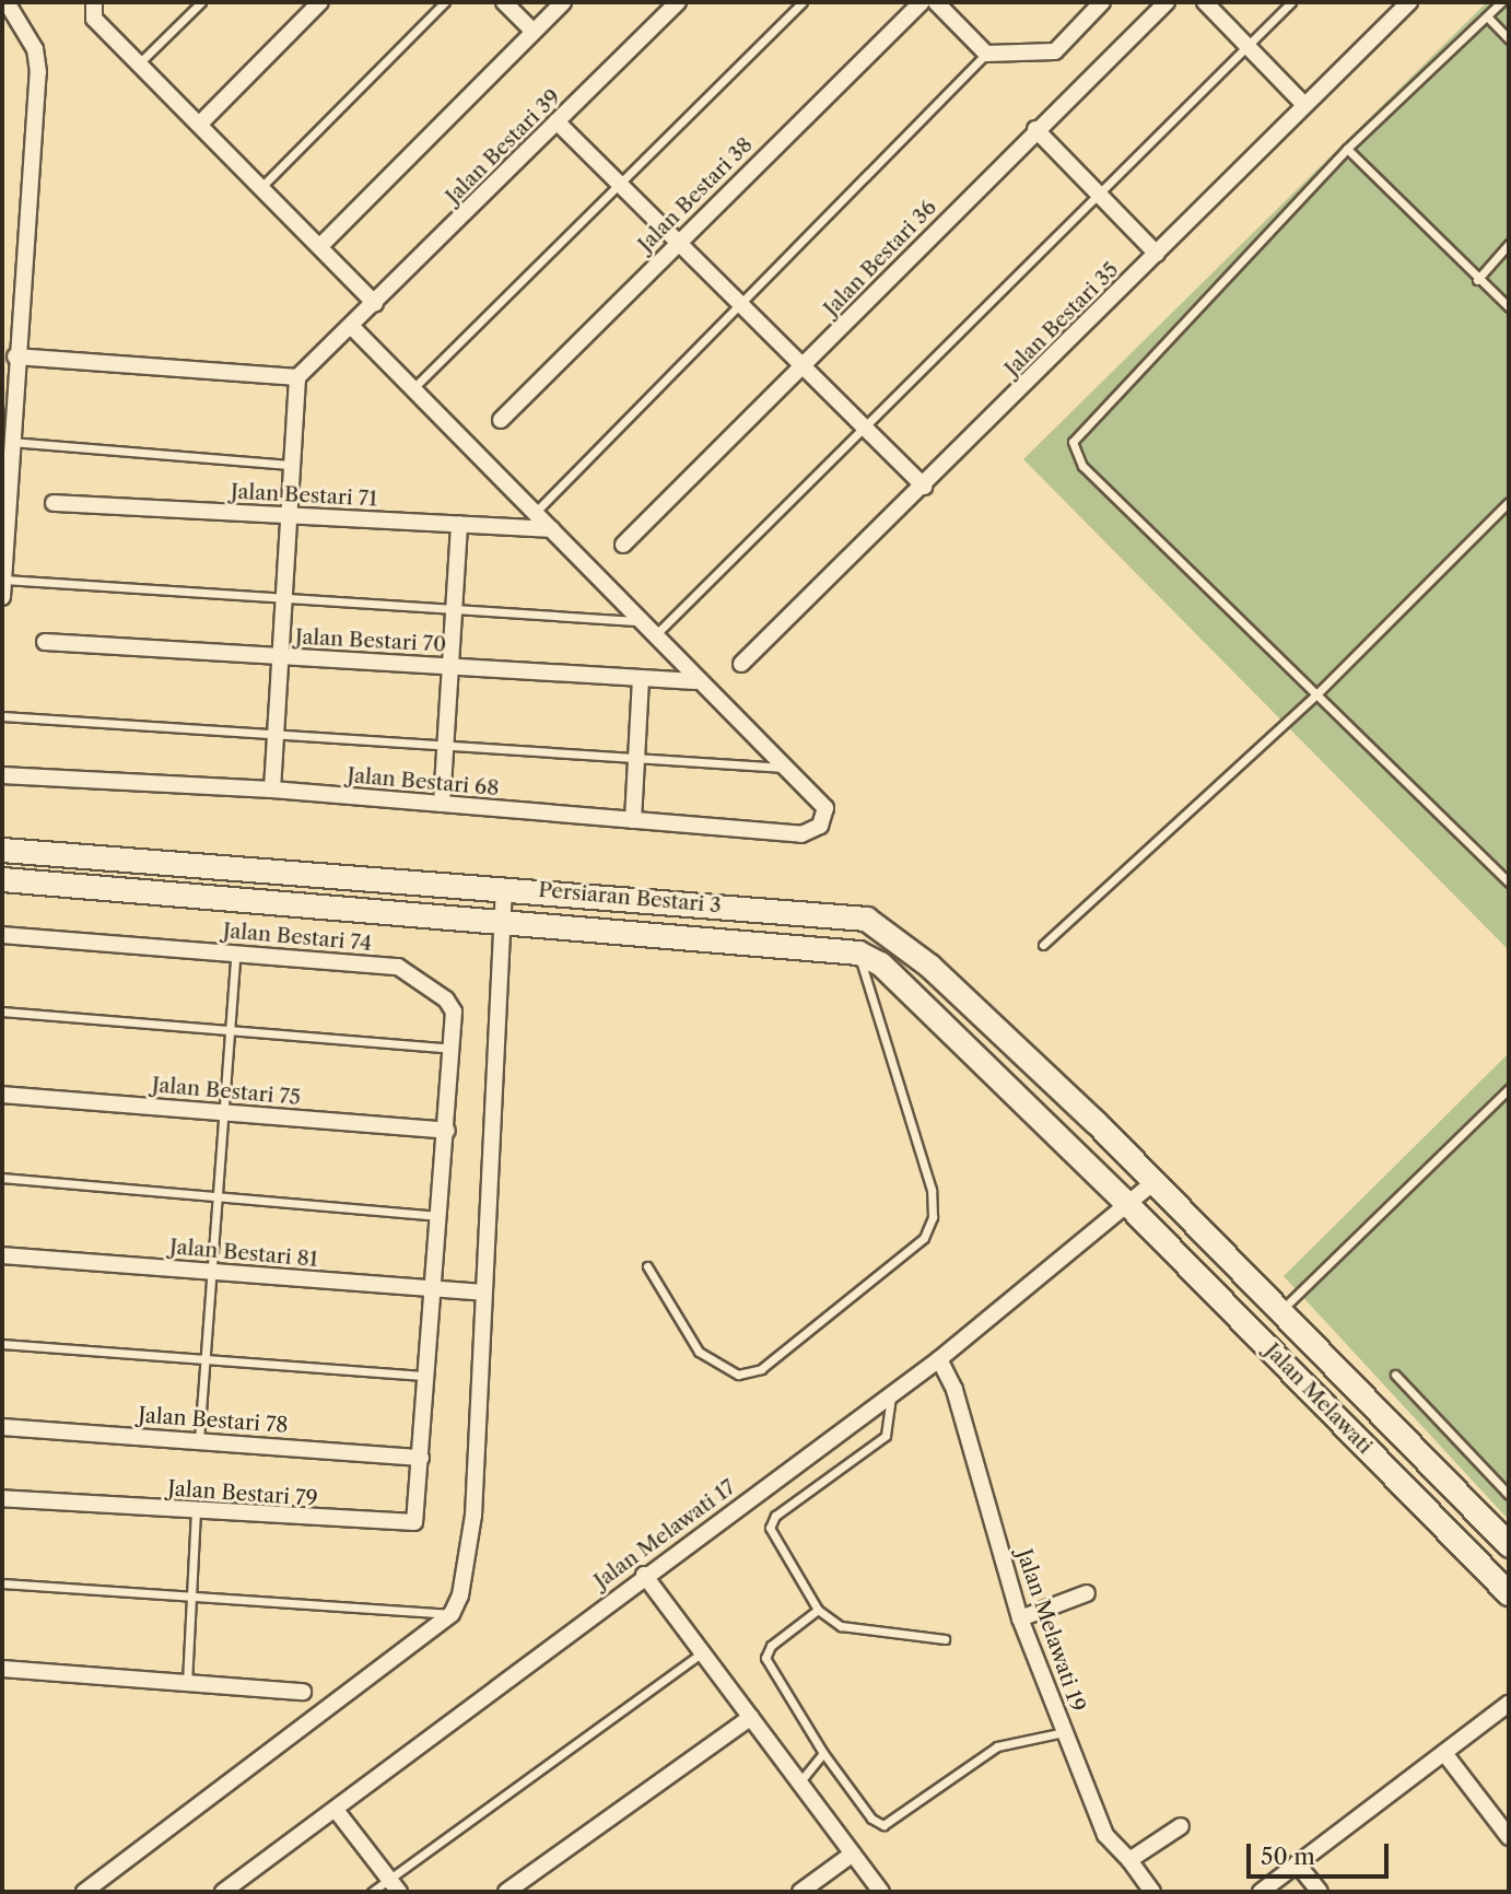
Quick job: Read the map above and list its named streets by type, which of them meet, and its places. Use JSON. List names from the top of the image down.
{
  "streets": {
    "street": [
      "Jalan Bestari 39",
      "Jalan Bestari 38",
      "Jalan Bestari 36",
      "Jalan Bestari 35",
      "Jalan Bestari 71",
      "Jalan Bestari 70",
      "Jalan Bestari 68",
      "Persiaran Bestari 3",
      "Jalan Bestari 74",
      "Jalan Bestari 75",
      "Jalan Bestari 81",
      "Jalan Melawati",
      "Jalan Bestari 78",
      "Jalan Bestari 79",
      "Jalan Melawati 17",
      "Jalan Melawati 19"
    ]
  },
  "crossings": [
    ["Persiaran Bestari 3", "Jalan Melawati"],
    ["Persiaran Bestari 3", "Jalan Melawati 17"],
    ["Jalan Bestari 74", "Jalan Bestari 75"],
    ["Jalan Bestari 74", "Jalan Bestari 81"],
    ["Jalan Bestari 74", "Jalan Bestari 79"],
    ["Jalan Bestari 81", "Jalan Bestari 79"],
    ["Jalan Melawati", "Jalan Melawati 17"],
    ["Jalan Bestari 78", "Jalan Bestari 79"],
    ["Jalan Melawati 17", "Jalan Melawati 19"]
  ],
  "scale_bar": "50 m"
}
